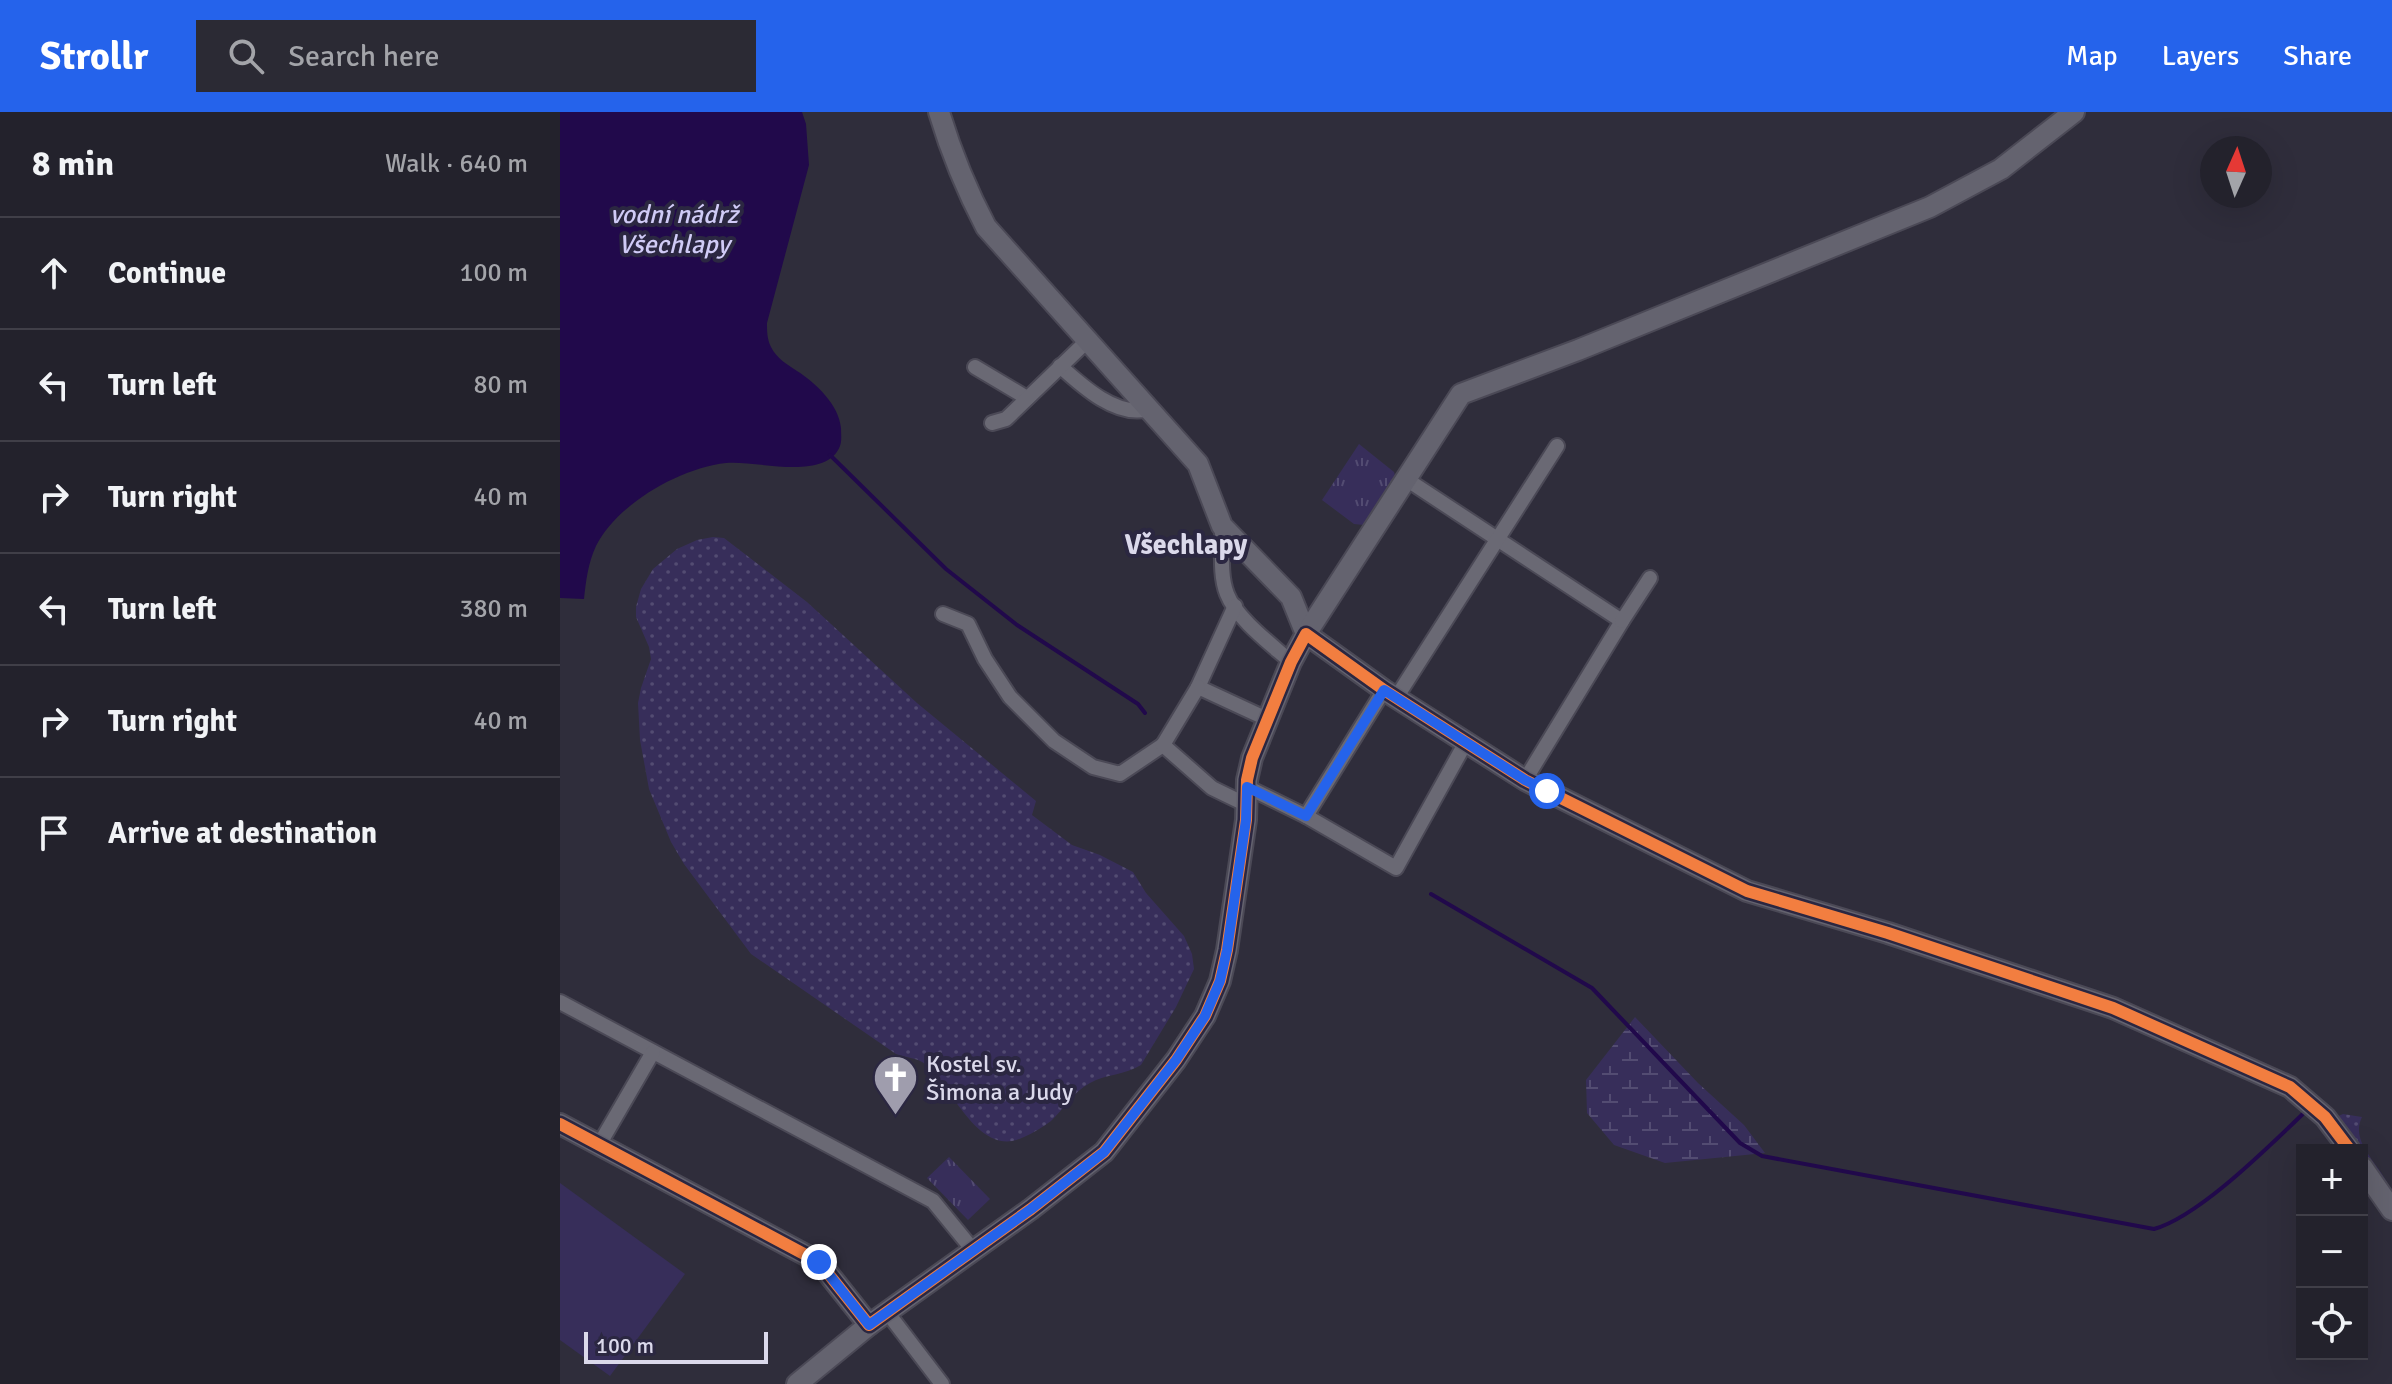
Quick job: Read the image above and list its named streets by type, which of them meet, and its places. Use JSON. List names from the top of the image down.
{
  "districts": ["Všechlapy"],
  "water": ["vodní nádrž Všechlapy"],
  "places": {
    "church": ["Kostel sv. Šimona a Judy"]
  },
  "scale_bar": "100 m",
  "north": "top",
  "page": {
    "header": "Strollr",
    "search": "Search here",
    "nav": ["Map", "Layers", "Share"],
    "heading": ["8 min", "Walk · 640 m"],
    "list": [
      ["Continue", "100 m"],
      ["Turn left", "80 m"],
      ["Turn right", "40 m"],
      ["Turn left", "380 m"],
      ["Turn right", "40 m"],
      "Arrive at destination"
    ],
    "map_buttons": ["+", "−"],
    "scale": "100 m"
  }
}
